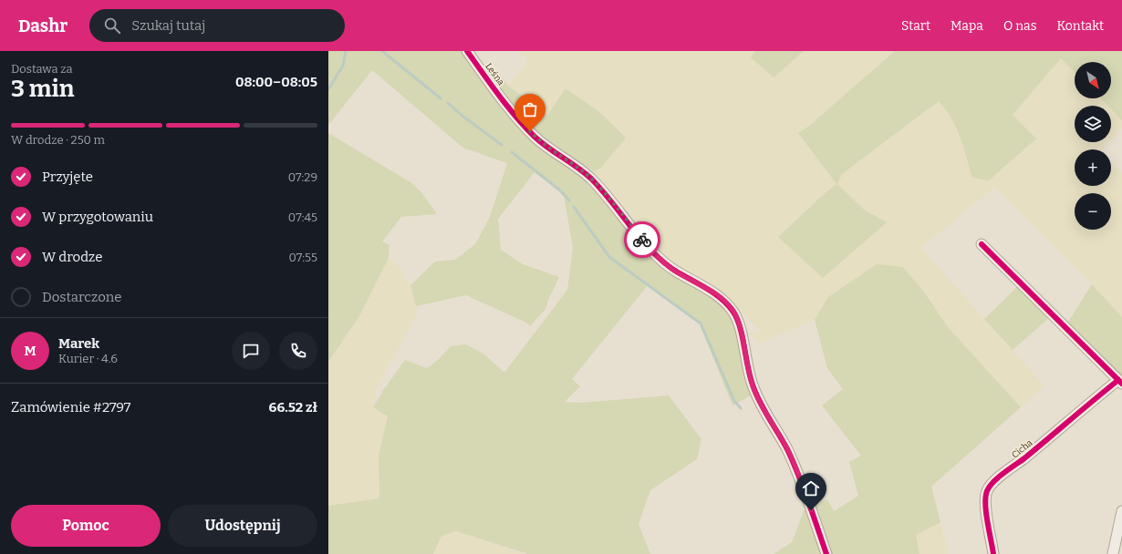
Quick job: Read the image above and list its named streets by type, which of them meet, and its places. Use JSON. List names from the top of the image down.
{
  "streets": {
    "street": ["Leśna", "Cicha"]
  },
  "north": "bottom right",
  "page": {
    "header": "Dashr",
    "search": "Szukaj tutaj",
    "nav": [
      "Start",
      "Mapa",
      "O nas",
      "Kontakt"
    ],
    "heading": ["3 min", "Dostawa za", "08:00–08:05"],
    "panel": [
      "Marek",
      "Kurier · 4.6",
      "Zamówienie #2797",
      "66.52 zł"
    ],
    "map_buttons": ["+", "−"],
    "bar": "W drodze · 250 m",
    "list": [
      ["Przyjęte", "07:29"],
      ["W przygotowaniu", "07:45"],
      ["W drodze", "07:55"],
      "Dostarczone"
    ],
    "round": "M",
    "buttons": ["Pomoc", "Udostępnij"]
  }
}
